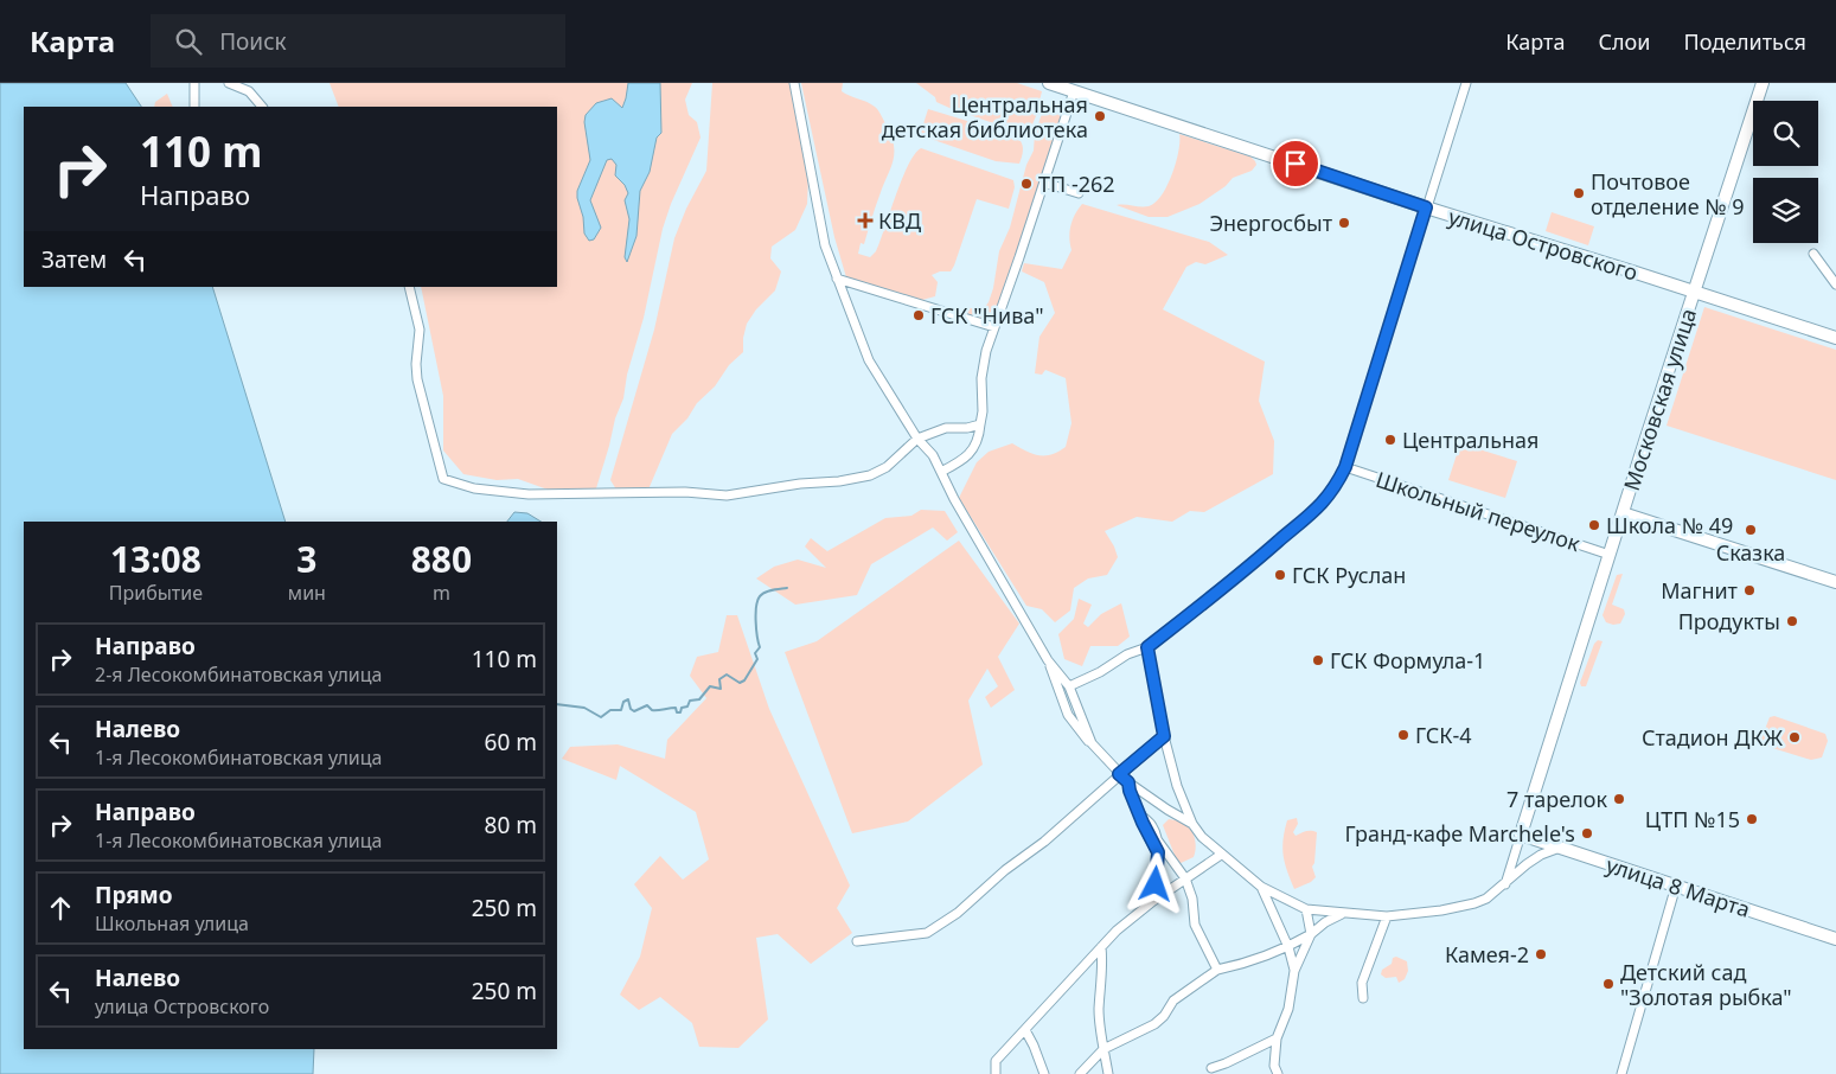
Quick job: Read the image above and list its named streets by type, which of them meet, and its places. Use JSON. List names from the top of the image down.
{
  "streets": {
    "main road": ["улица Островского", "Московская улица", "улица 8 Марта"],
    "street": ["Школьный переулок"]
  },
  "crossings": [
    ["улица Островского", "Московская улица"],
    ["Московская улица", "Школьный переулок"],
    ["Московская улица", "улица 8 Марта"]
  ],
  "places": {
    "other": [
      "Центральная детская библиотека",
      "ТП -262",
      "Почтовое отделение № 9",
      "Энергосбыт",
      "ГСК \"Нива\"",
      "Центральная",
      "Школа № 49",
      "Сказка",
      "ГСК Руслан",
      "Магнит",
      "Продукты",
      "ГСК Формула-1",
      "ГСК-4",
      "Стадион ДКЖ",
      "7 тарелок",
      "ЦТП №15",
      "Гранд-кафе Marchele's",
      "Камея-2",
      "Детский сад \"Золотая рыбка\""
    ],
    "health": ["КВД"]
  },
  "page": {
    "header": "Карта",
    "search": "Поиск",
    "nav": ["Карта", "Слои", "Поделиться"],
    "turn": ["110 m", "Направо"],
    "then": "Затем",
    "eta": [
      "13:08",
      "Прибытие",
      "3",
      "мин",
      "880",
      "m"
    ],
    "list": [
      {
        "name": "Направо",
        "note": "2-я Лесокомбинатовская улица",
        "value": "110 m"
      },
      {
        "name": "Налево",
        "note": "1-я Лесокомбинатовская улица",
        "value": "60 m"
      },
      {
        "name": "Направо",
        "note": "1-я Лесокомбинатовская улица",
        "value": "80 m"
      },
      {
        "name": "Прямо",
        "note": "Школьная улица",
        "value": "250 m"
      },
      {
        "name": "Налево",
        "note": "улица Островского",
        "value": "250 m"
      }
    ]
  }
}
